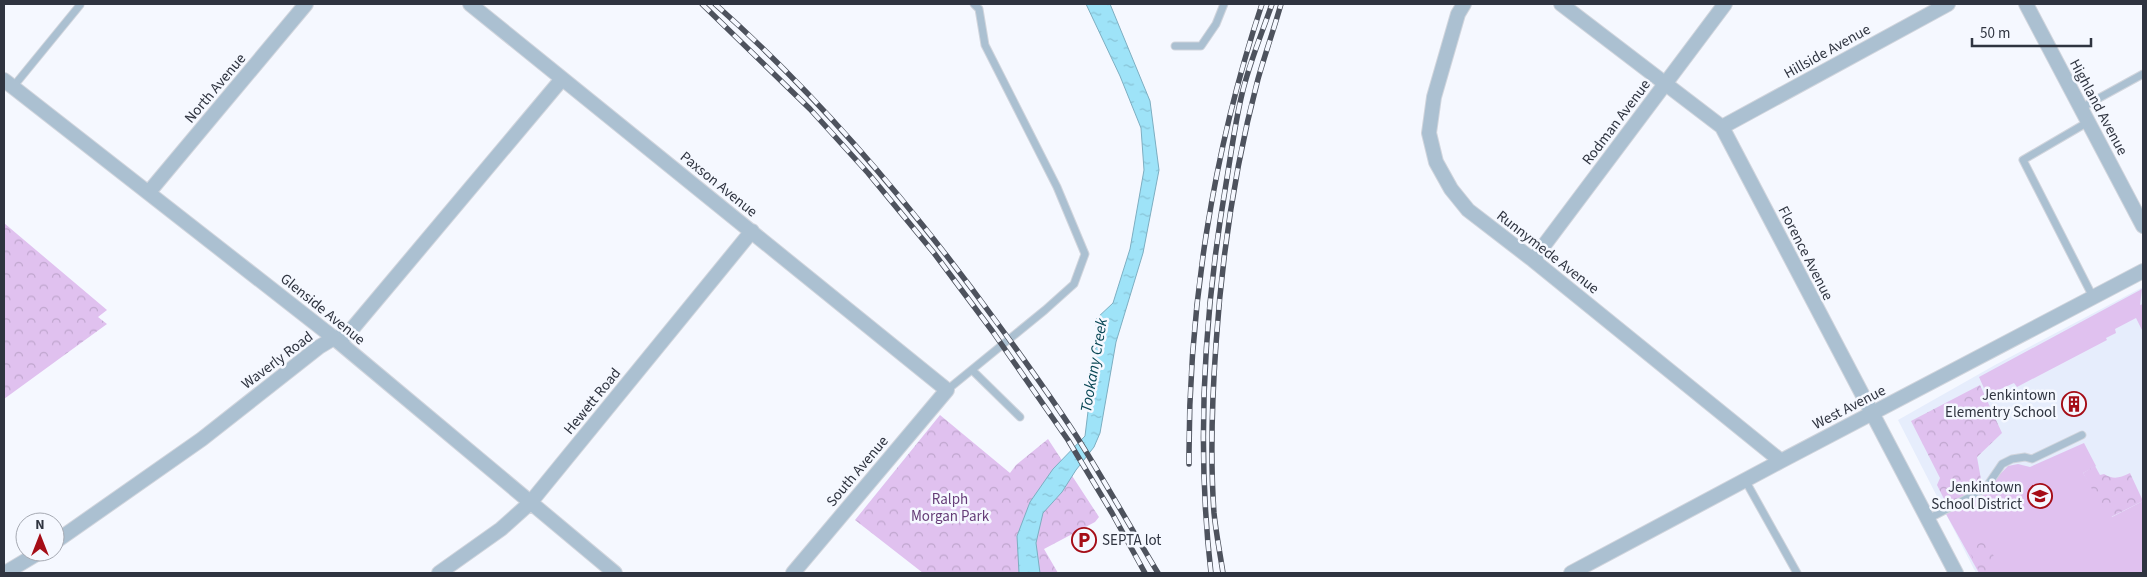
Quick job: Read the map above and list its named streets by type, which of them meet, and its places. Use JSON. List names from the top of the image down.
{
  "streets": {
    "street": [
      "Hillside Avenue",
      "North Avenue",
      "Highland Avenue",
      "Rodman Avenue",
      "Paxson Avenue",
      "Runnymede Avenue",
      "Florence Avenue",
      "Glenside Avenue",
      "Waverly Road",
      "Hewett Road",
      "West Avenue",
      "South Avenue"
    ]
  },
  "crossings": [
    ["Hillside Avenue", "Florence Avenue"],
    ["North Avenue", "Glenside Avenue"],
    ["Rodman Avenue", "Runnymede Avenue"],
    ["Rodman Avenue", "Florence Avenue"],
    ["Paxson Avenue", "Waverly Road"],
    ["Paxson Avenue", "Hewett Road"],
    ["Paxson Avenue", "South Avenue"],
    ["Runnymede Avenue", "West Avenue"],
    ["Florence Avenue", "West Avenue"],
    ["Glenside Avenue", "Waverly Road"],
    ["Glenside Avenue", "Hewett Road"]
  ],
  "water": ["Tookany Creek"],
  "parks": ["Ralph Morgan Park"],
  "places": {
    "building": ["Jenkintown Elementry School"],
    "school or university": ["Jenkintown School District"],
    "parking": ["SEPTA lot"]
  },
  "scale_bar": "50 m",
  "north": "top"
}
